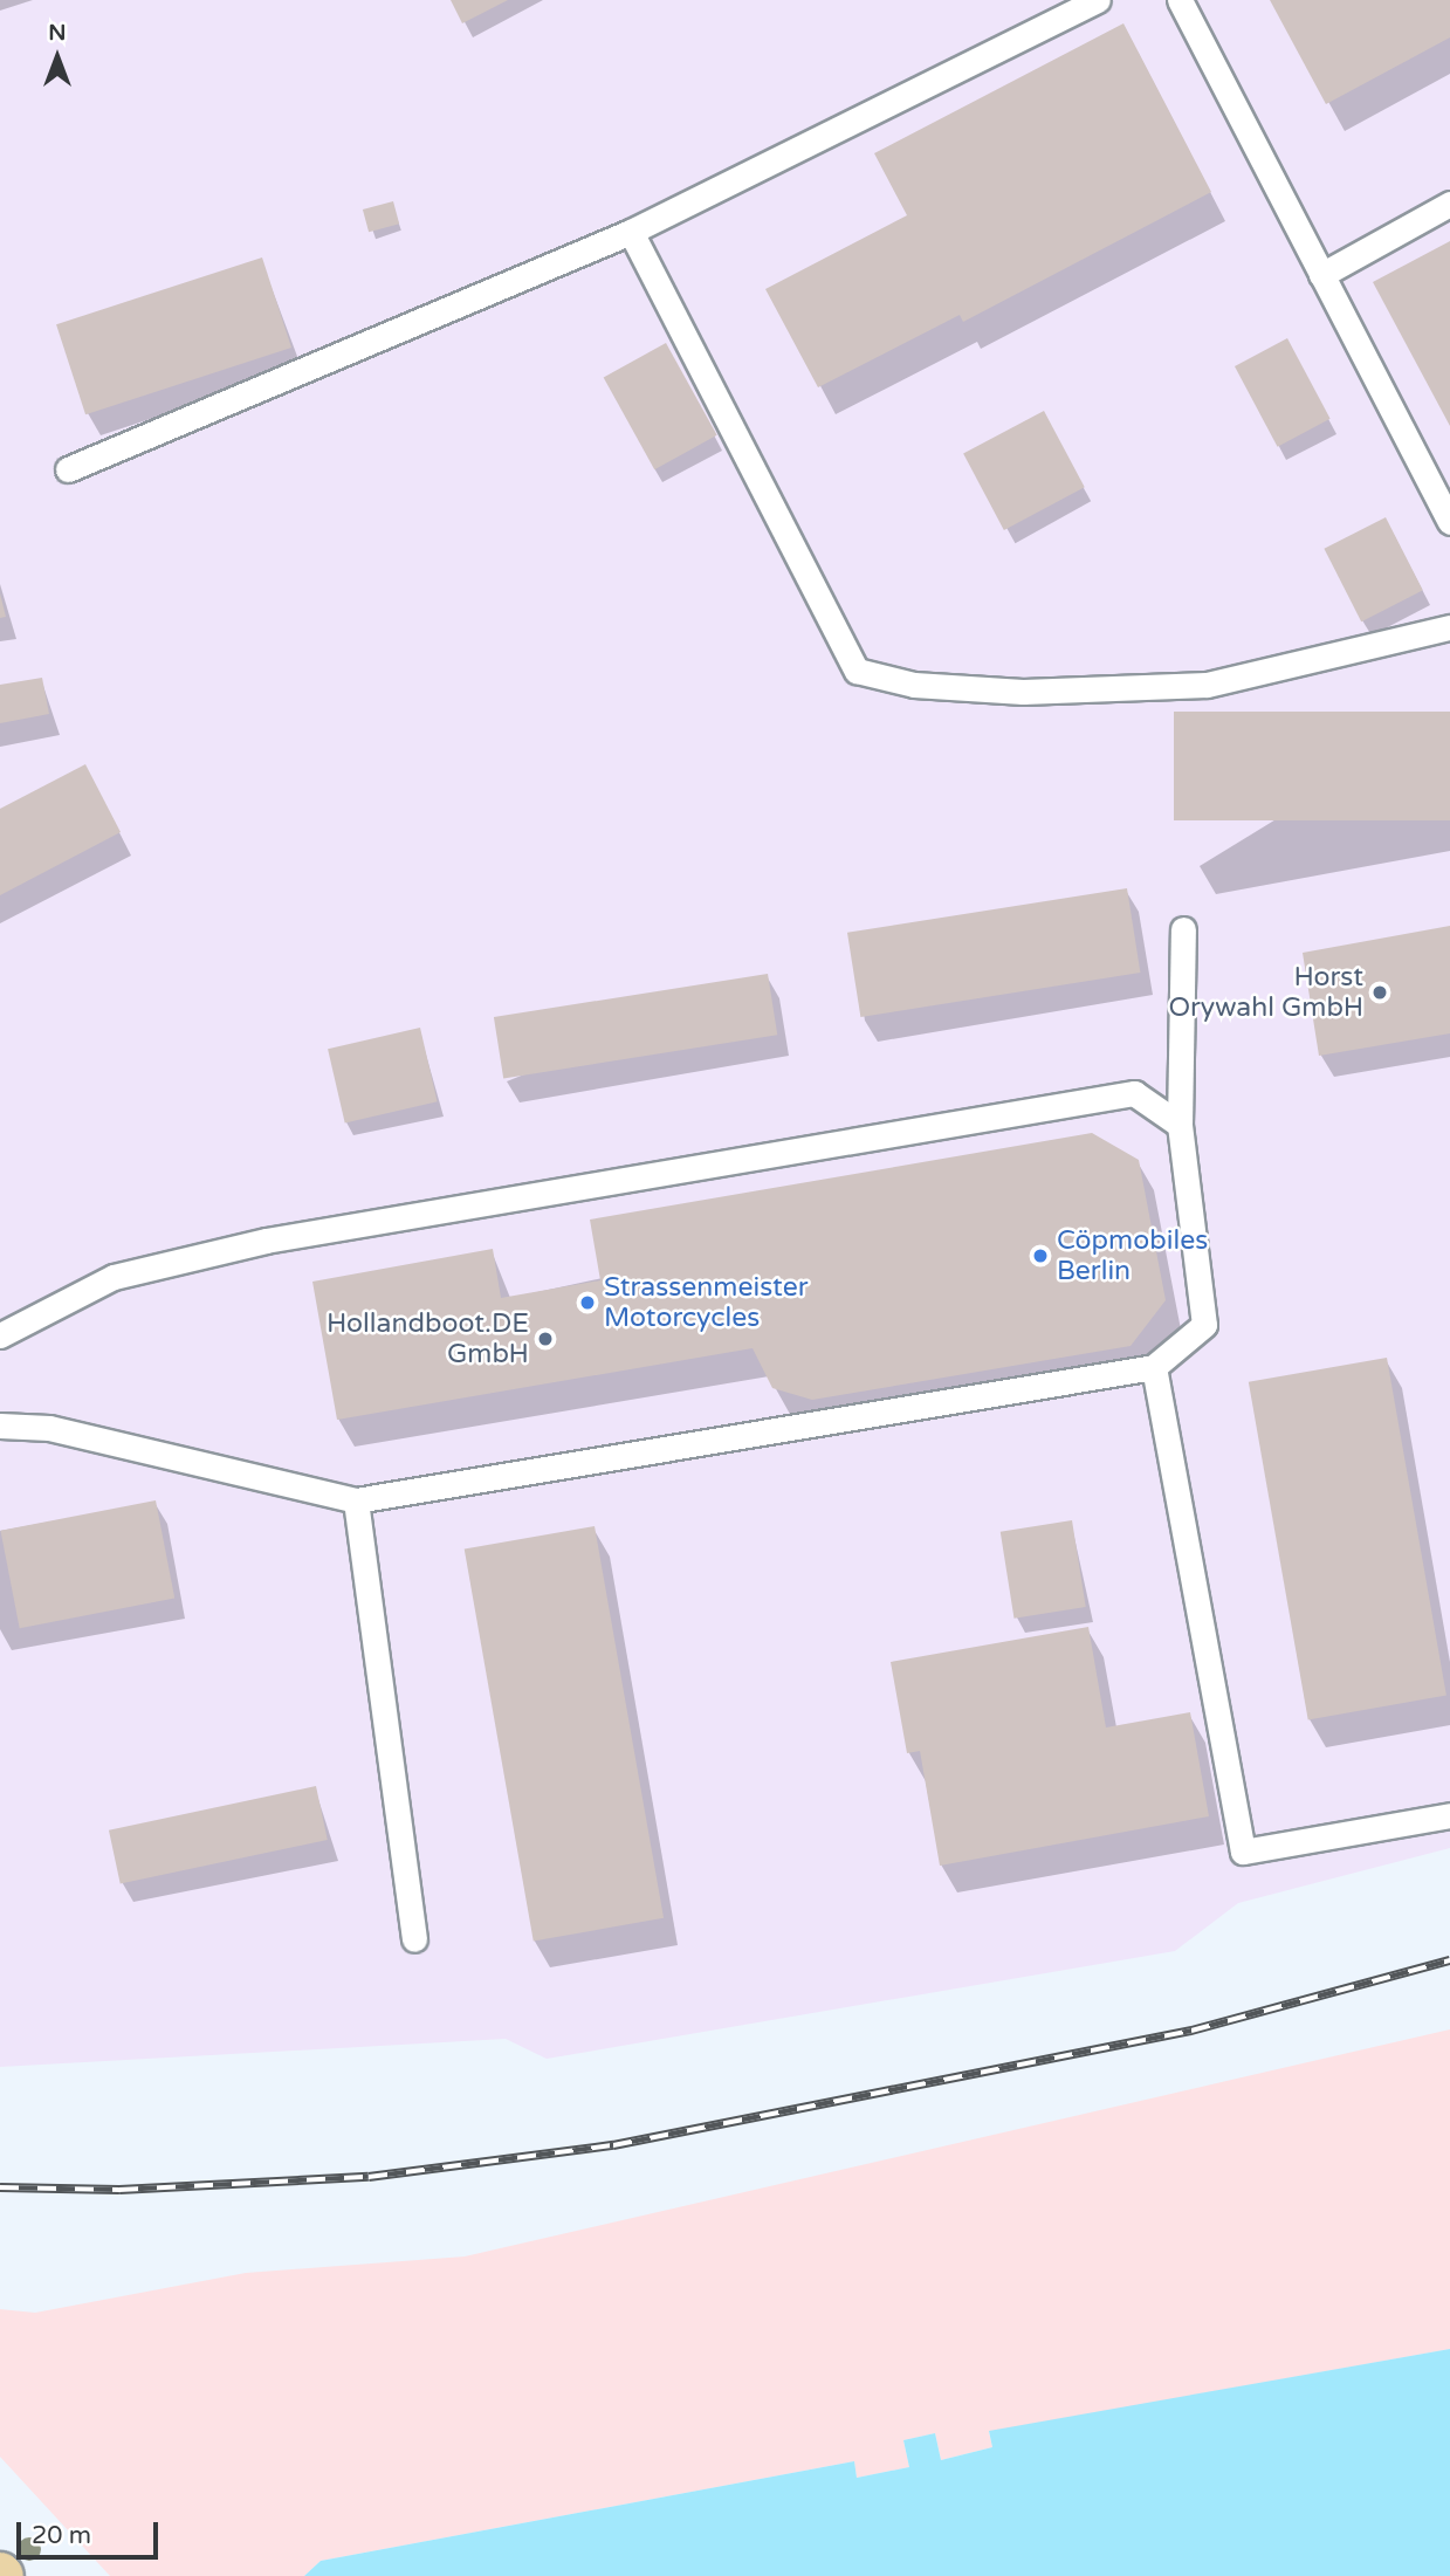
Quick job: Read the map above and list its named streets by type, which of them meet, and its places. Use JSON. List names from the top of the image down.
{
  "places": [
    "Horst Orywahl GmbH",
    "Cöpmobiles Berlin",
    "Strassenmeister Motorcycles",
    "Hollandboot.DE GmbH"
  ],
  "scale_bar": "20 m",
  "north": "top"
}
